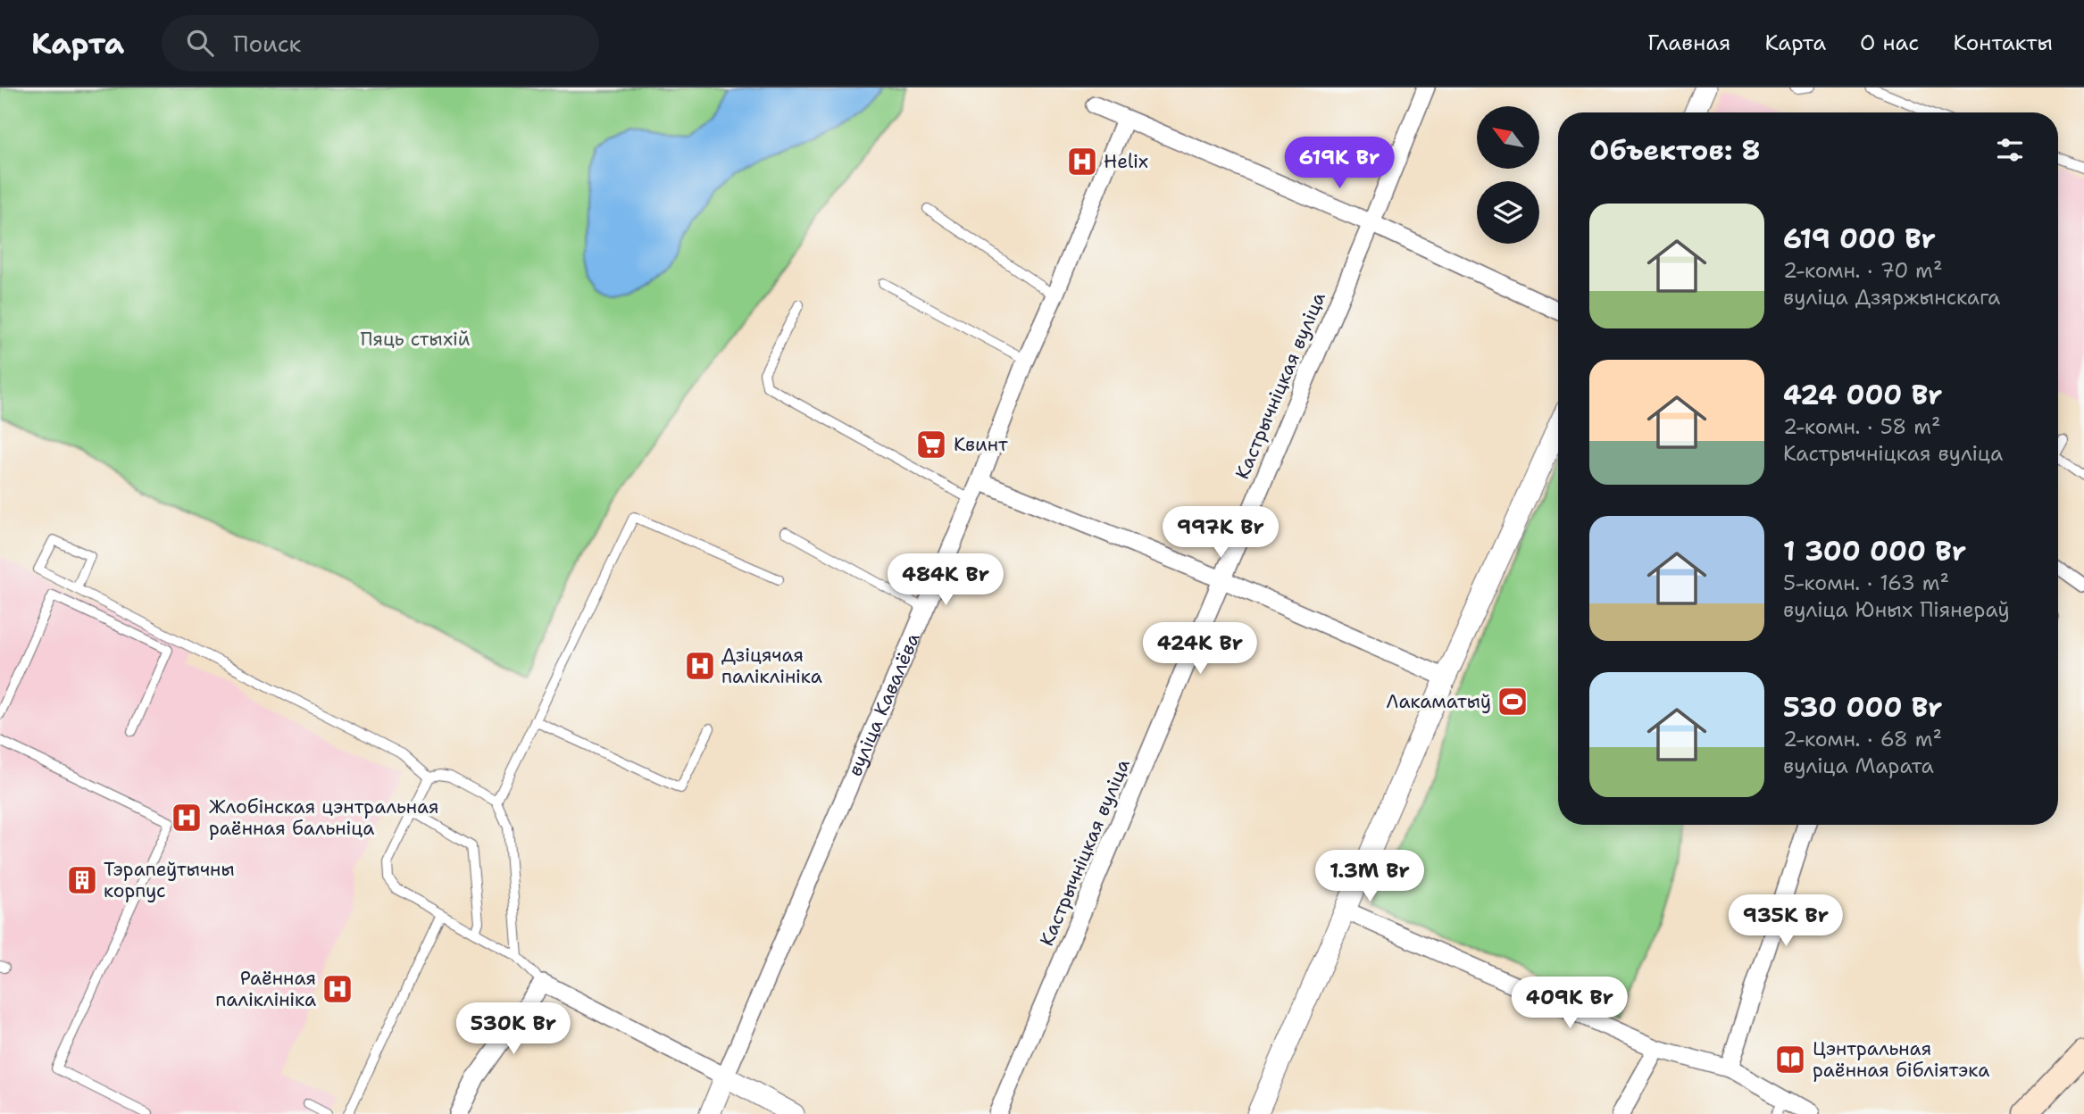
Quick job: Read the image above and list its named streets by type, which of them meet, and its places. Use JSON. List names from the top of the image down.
{
  "streets": {
    "street": ["Кастрычніцкая вуліца", "вуліца Кавалёва"]
  },
  "parks": ["Пяць стыхій"],
  "places": {
    "hospital": [
      "Helix",
      "Дзіцячая паліклініка",
      "Жлобінская цэнтральная раённая бальніца",
      "Раённая паліклініка"
    ],
    "supermarket": ["Квинт"],
    "sports": ["Лакаматыў"],
    "building": ["Тэрапеўтычны корпус"],
    "library": ["Цэнтральная раённая бібліятэка"]
  },
  "north": "top left",
  "page": {
    "header": "Карта",
    "search": "Поиск",
    "nav": [
      "Главная",
      "Карта",
      "О нас",
      "Контакты"
    ],
    "heading": "Объектов: 8",
    "price": [
      "619K Br",
      "997K Br",
      "484K Br",
      "424K Br",
      "1.3M Br",
      "935K Br",
      "409K Br",
      "530K Br"
    ],
    "list": [
      {
        "name": "619 000 Br",
        "note": "2-комн. · 70 m² · вуліца Дзяржынскага"
      },
      {
        "name": "424 000 Br",
        "note": "2-комн. · 58 m² · Кастрычніцкая вуліца"
      },
      {
        "name": "1 300 000 Br",
        "note": "5-комн. · 163 m² · вуліца Юных Піянераў"
      },
      {
        "name": "530 000 Br",
        "note": "2-комн. · 68 m² · вуліца Марата"
      }
    ]
  }
}
